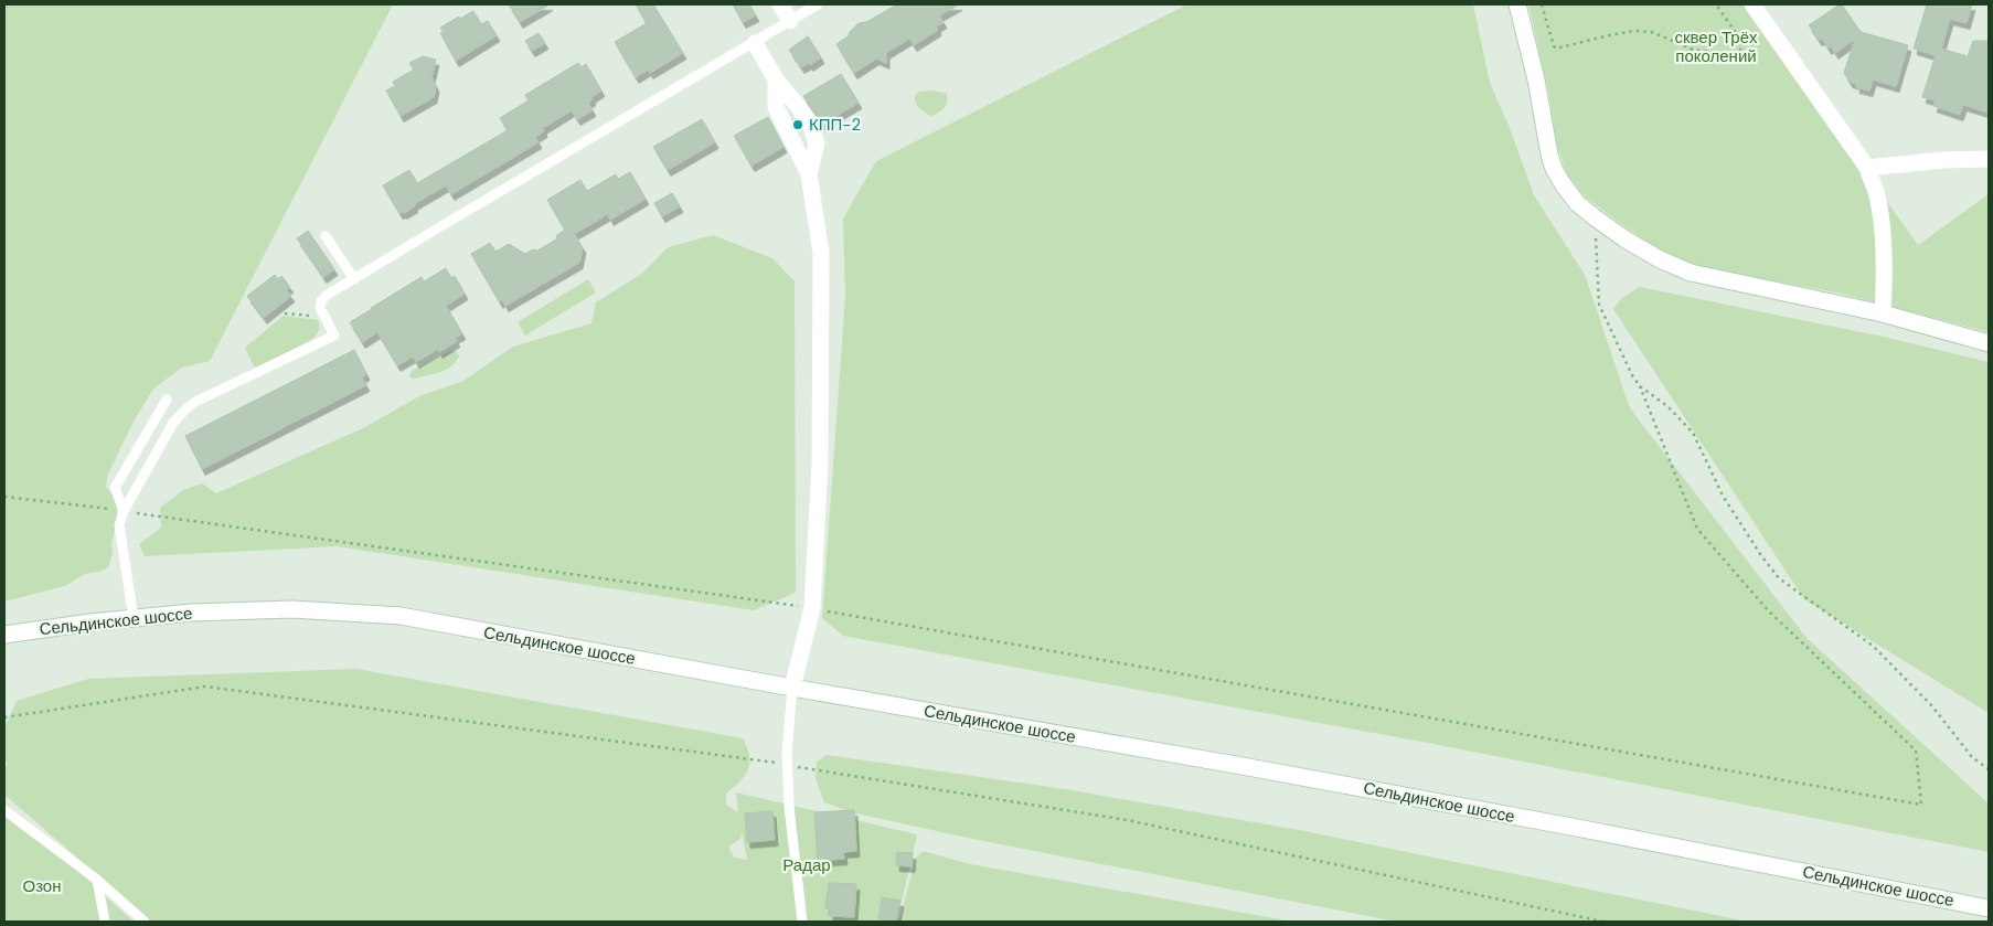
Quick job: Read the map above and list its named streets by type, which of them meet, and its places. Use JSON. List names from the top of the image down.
{
  "streets": {
    "main road": ["Сельдинское шоссе"]
  },
  "parks": ["сквер Трёх поколений", "Радар", "Озон"],
  "places": ["КПП-2"]
}
